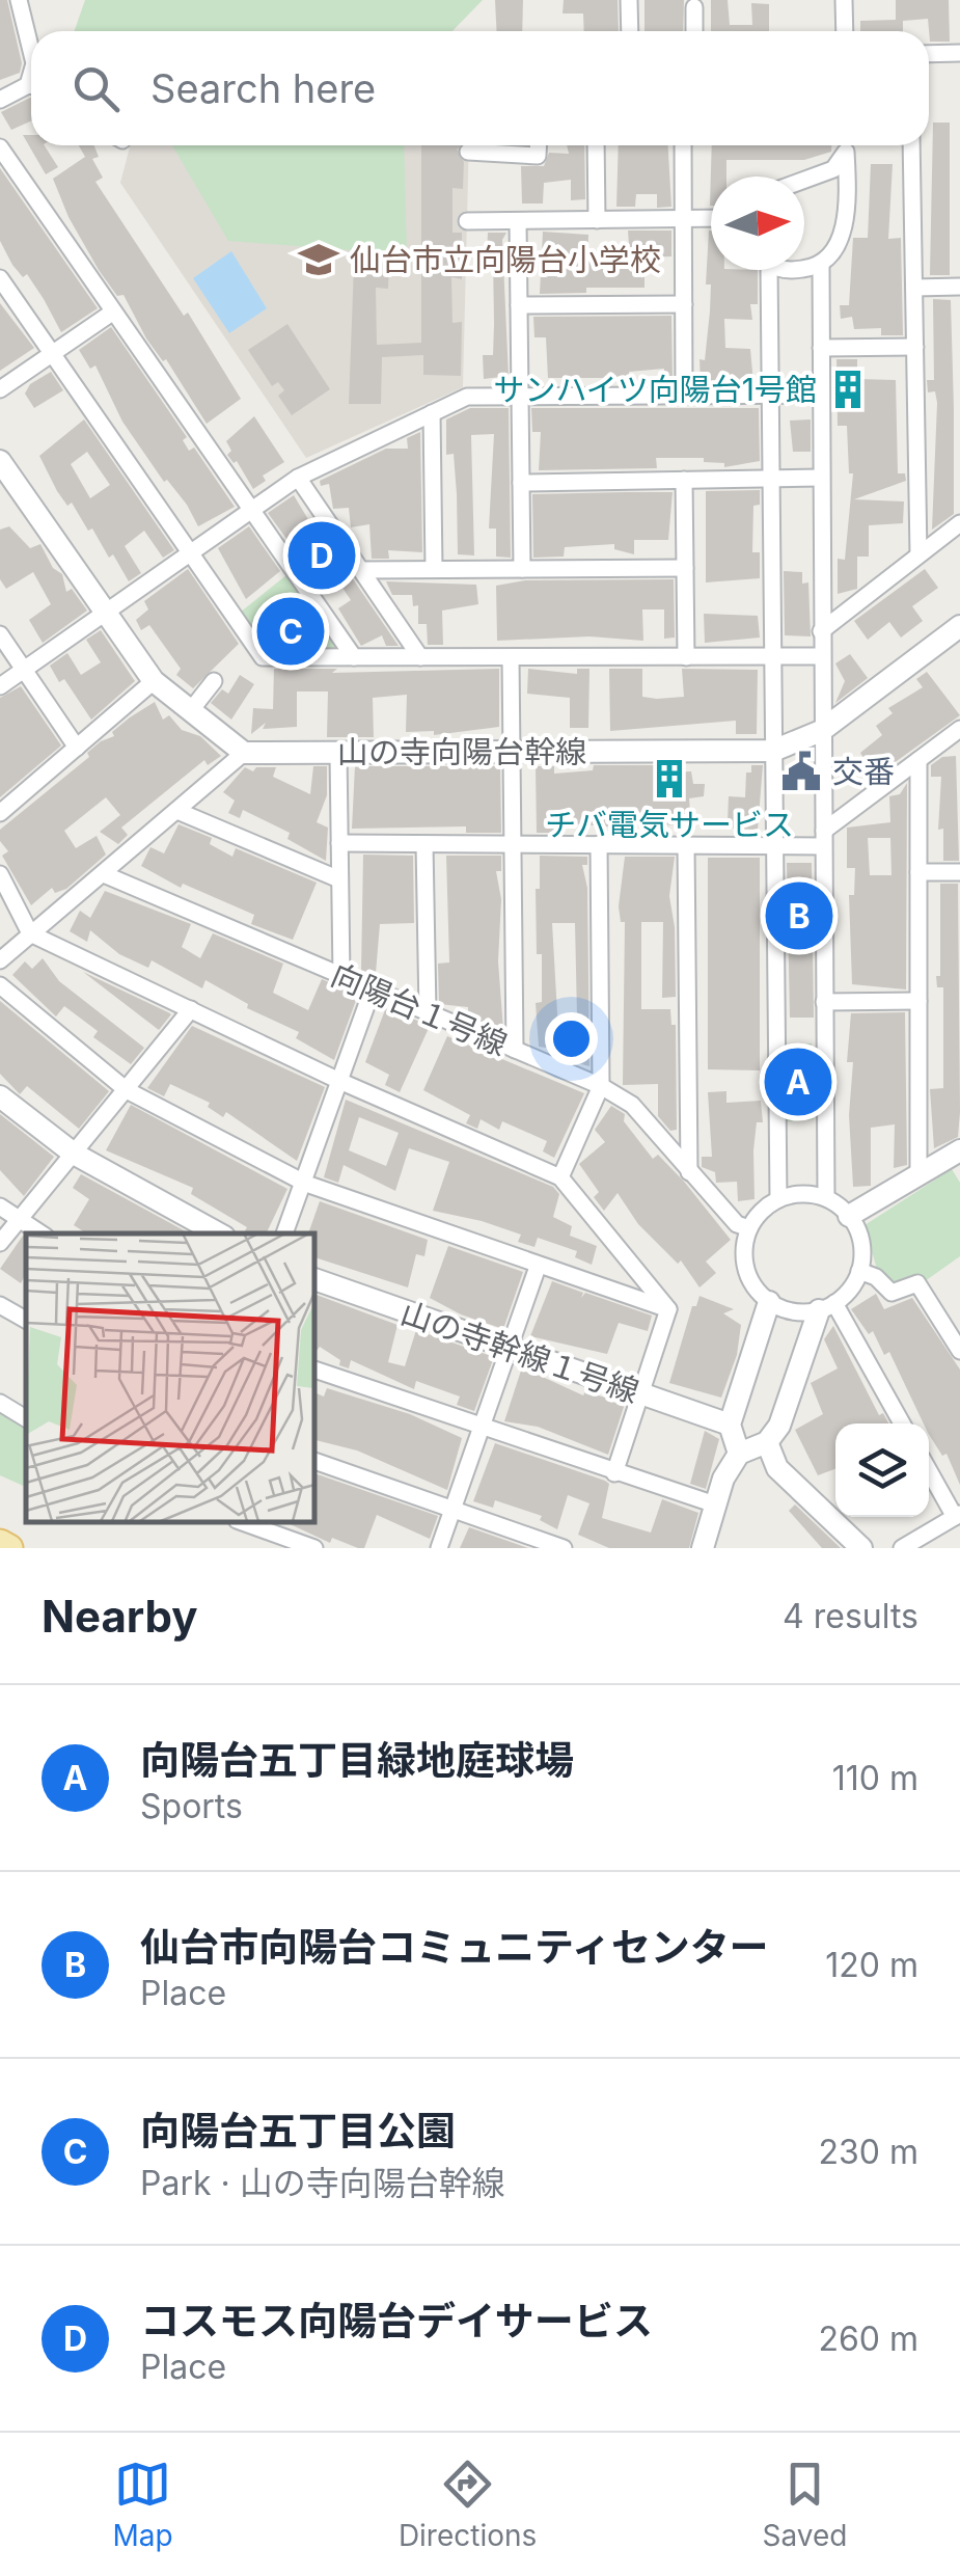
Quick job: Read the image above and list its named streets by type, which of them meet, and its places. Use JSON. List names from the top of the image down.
{
  "streets": {
    "street": ["山の寺向陽台幹線", "向陽台１号線", "山の寺幹線１号線"]
  },
  "places": {
    "school or university": ["仙台市立向陽台小学校"],
    "building": ["サンハイツ向陽台1号館", "チバ電気サービス"],
    "public building": ["交番"]
  },
  "north": "right",
  "page": {
    "search": "Search here",
    "pins": [
      "D",
      "C",
      "B",
      "A"
    ],
    "heading": ["Nearby", "4 results"],
    "list": [
      {
        "mark": "A",
        "name": "向陽台五丁目緑地庭球場",
        "note": "Sports",
        "value": "110 m"
      },
      {
        "mark": "B",
        "name": "仙台市向陽台コミュニティセンター",
        "note": "Place",
        "value": "120 m"
      },
      {
        "mark": "C",
        "name": "向陽台五丁目公園",
        "note": "Park · 山の寺向陽台幹線",
        "value": "230 m"
      },
      {
        "mark": "D",
        "name": "コスモス向陽台デイサービス",
        "note": "Place",
        "value": "260 m"
      }
    ],
    "nav": ["Map", "Directions", "Saved"]
  }
}
